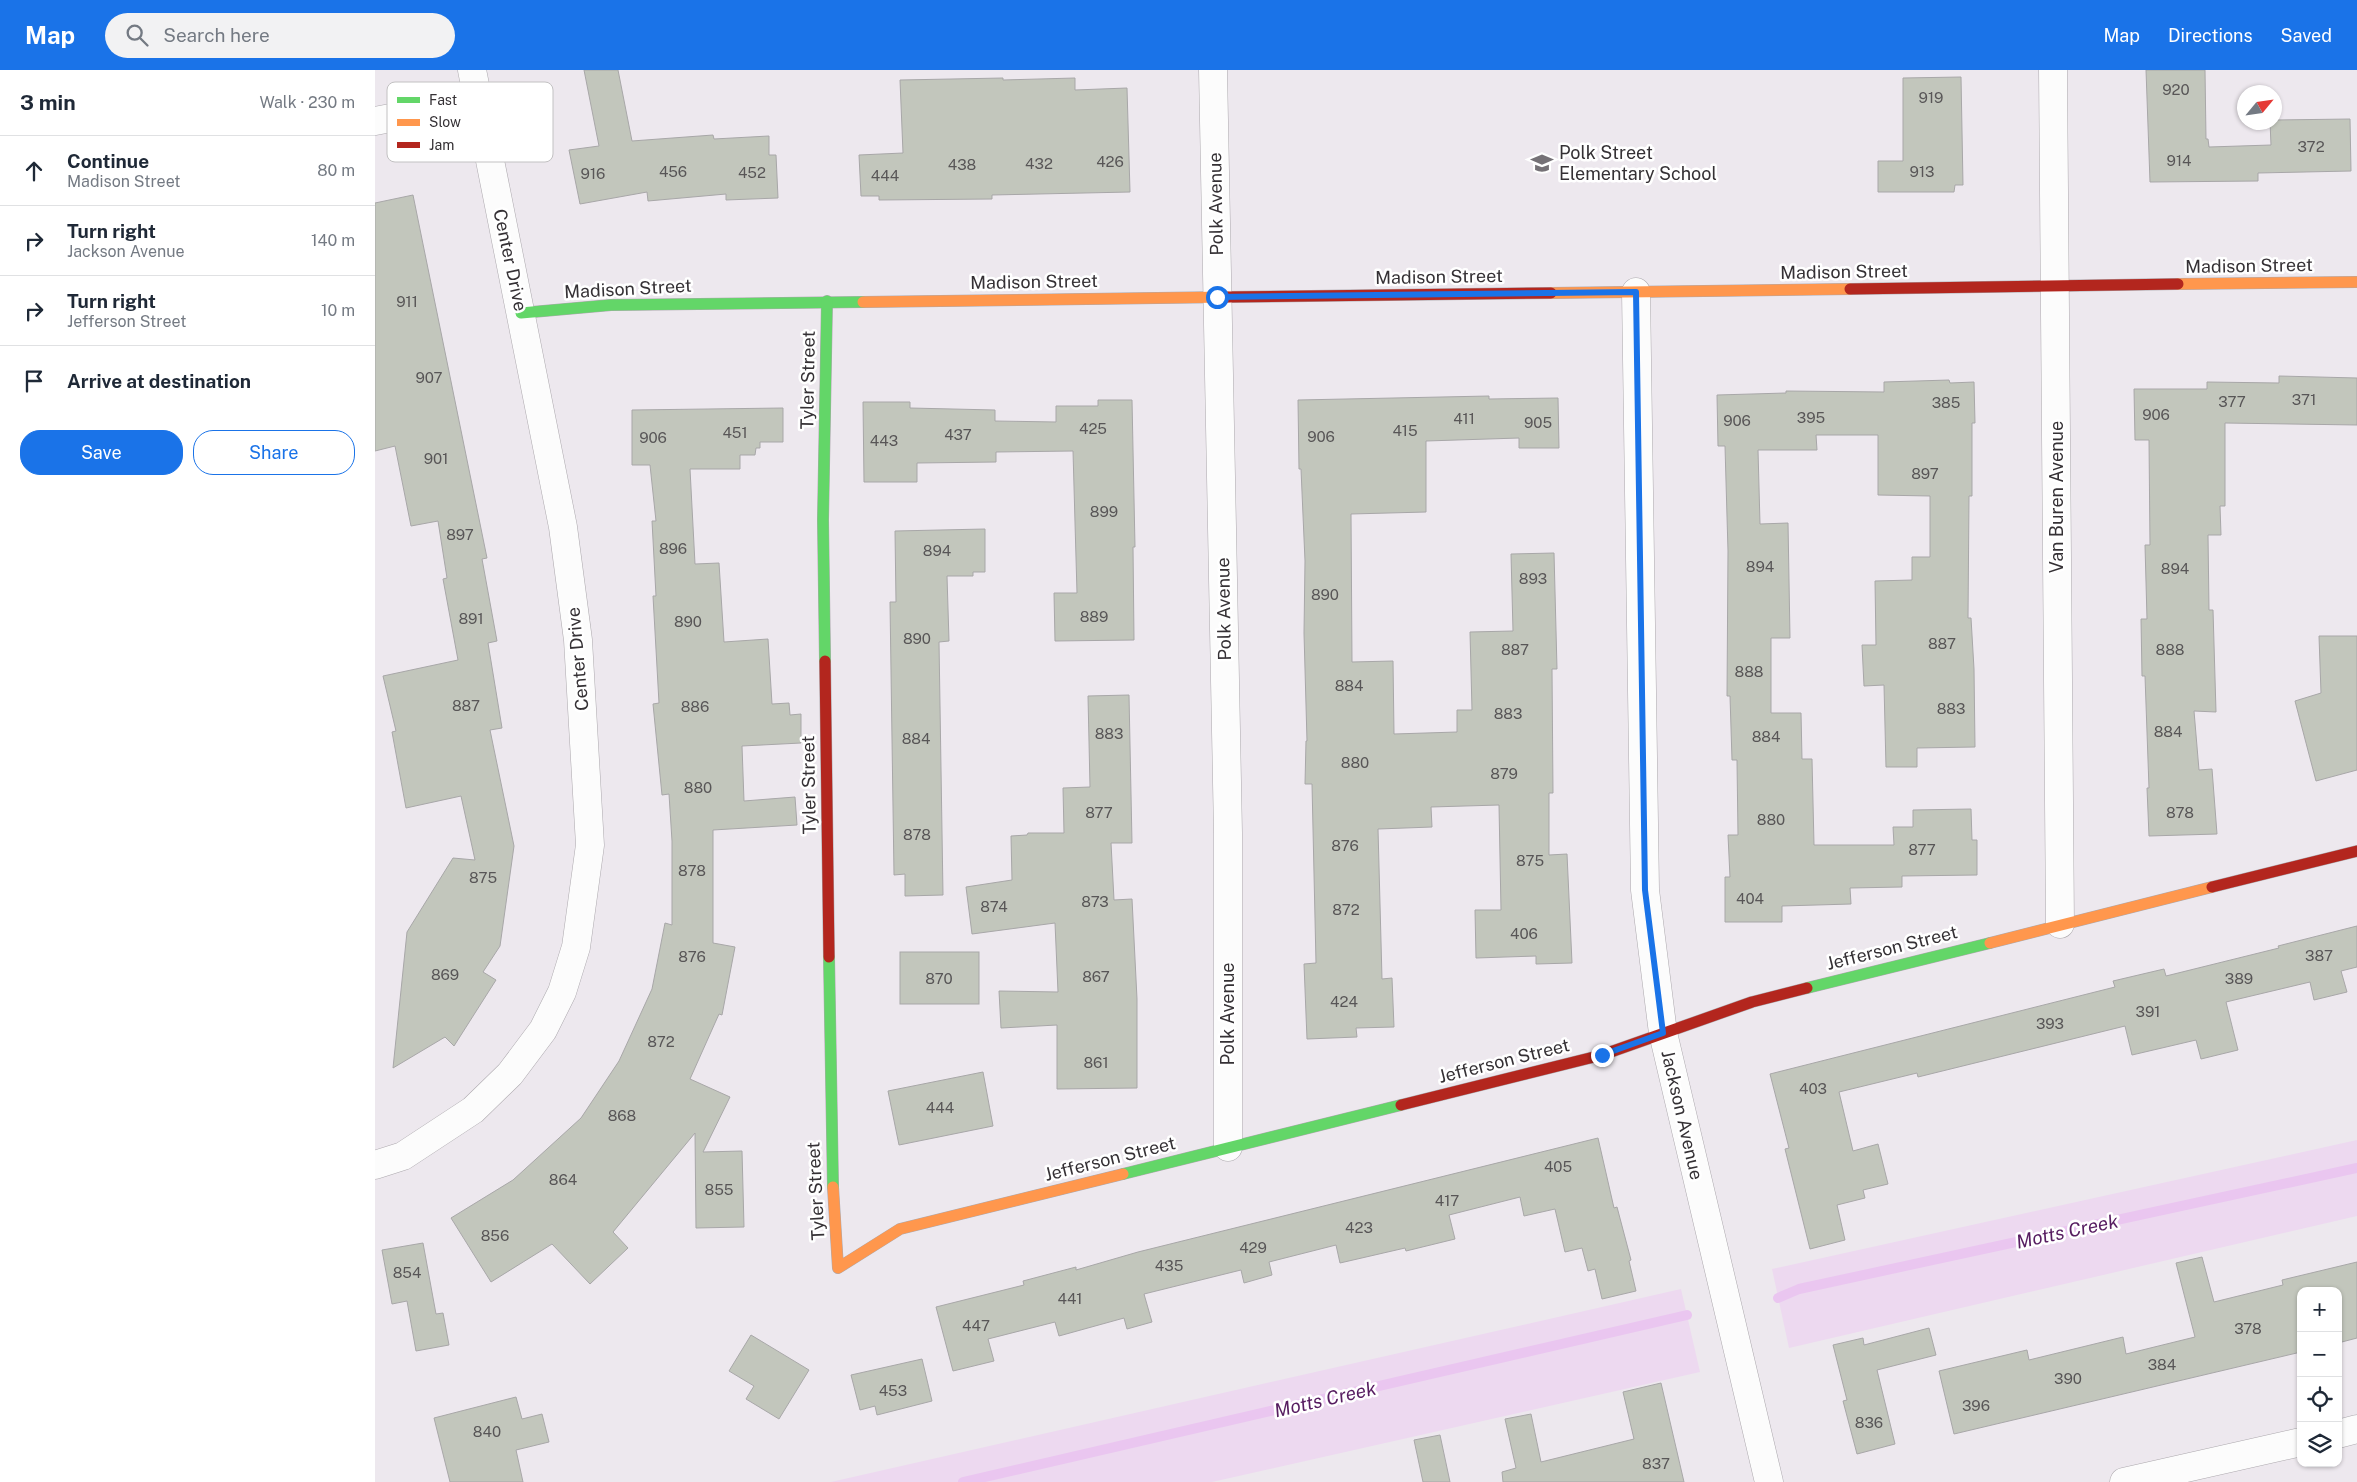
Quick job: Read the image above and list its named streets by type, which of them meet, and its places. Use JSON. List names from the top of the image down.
{
  "streets": {
    "street": [
      "Polk Avenue",
      "Center Drive",
      "Madison Street",
      "Tyler Street",
      "Van Buren Avenue",
      "Jefferson Street",
      "Jackson Avenue"
    ]
  },
  "crossings": [
    ["Polk Avenue", "Madison Street"],
    ["Polk Avenue", "Jefferson Street"],
    ["Center Drive", "Madison Street"],
    ["Madison Street", "Tyler Street"],
    ["Madison Street", "Van Buren Avenue"],
    ["Madison Street", "Jackson Avenue"],
    ["Tyler Street", "Jefferson Street"],
    ["Van Buren Avenue", "Jefferson Street"],
    ["Jefferson Street", "Jackson Avenue"]
  ],
  "water": ["Motts Creek"],
  "places": {
    "school or university": ["Polk Street Elementary School"]
  },
  "house_numbers": [
    "920",
    "919",
    "372",
    "914",
    "426",
    "432",
    "438",
    "456",
    "913",
    "452",
    "916",
    "444",
    "911",
    "907",
    "371",
    "377",
    "385",
    "906",
    "395",
    "411",
    "906",
    "905",
    "425",
    "415",
    "451",
    "437",
    "906",
    "906",
    "443",
    "901",
    "897",
    "899",
    "897",
    "896",
    "894",
    "894",
    "894",
    "893",
    "890",
    "889",
    "891",
    "890",
    "890",
    "887",
    "887",
    "888",
    "888",
    "884",
    "887",
    "886",
    "883",
    "883",
    "884",
    "883",
    "884",
    "884",
    "880",
    "879",
    "880",
    "877",
    "878",
    "880",
    "878",
    "876",
    "877",
    "875",
    "878",
    "875",
    "404",
    "873",
    "874",
    "872",
    "406",
    "387",
    "876",
    "869",
    "867",
    "870",
    "389",
    "424",
    "391",
    "393",
    "872",
    "861",
    "403",
    "444",
    "868",
    "405",
    "864",
    "855",
    "417",
    "423",
    "856",
    "429",
    "435",
    "854",
    "441",
    "447",
    "378",
    "384",
    "390",
    "453",
    "396",
    "836",
    "840",
    "837"
  ],
  "legend": ["Fast", "Slow", "Jam"],
  "north": "top right",
  "page": {
    "header": "Map",
    "search": "Search here",
    "nav": ["Map", "Directions", "Saved"],
    "heading": ["3 min", "Walk · 230 m"],
    "list": [
      ["Continue", "Madison Street", "80 m"],
      ["Turn right", "Jackson Avenue", "140 m"],
      ["Turn right", "Jefferson Street", "10 m"],
      "Arrive at destination"
    ],
    "buttons": ["Save", "Share"],
    "map_buttons": ["+", "−"]
  }
}
